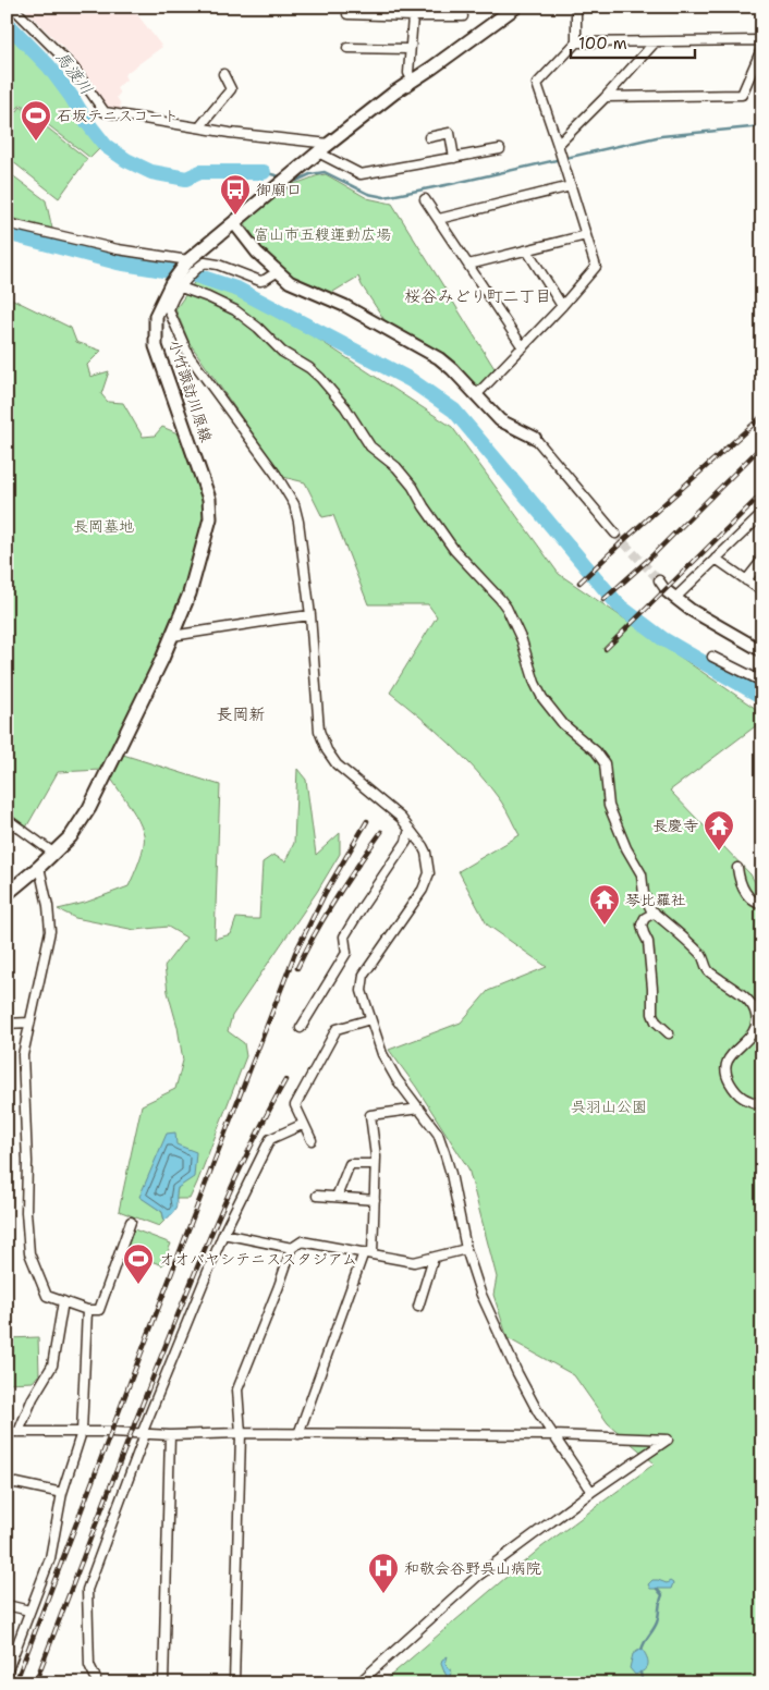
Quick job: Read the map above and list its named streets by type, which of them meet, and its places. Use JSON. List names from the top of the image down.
{
  "streets": {
    "main road": ["小竹諏訪川原線"]
  },
  "districts": ["桜谷みどり町二丁目", "長岡新"],
  "water": ["馬渡川"],
  "parks": ["富山市五艘運動広場", "長岡墓地", "呉羽山公園"],
  "places": {
    "sports": ["石坂テニスコート", "オオバヤシテニススタジアム"],
    "bus stop": ["御廟口"],
    "temple": ["長慶寺", "琴比羅社"],
    "hospital": ["和敬会谷野呉山病院"]
  },
  "scale_bar": "100 m"
}
